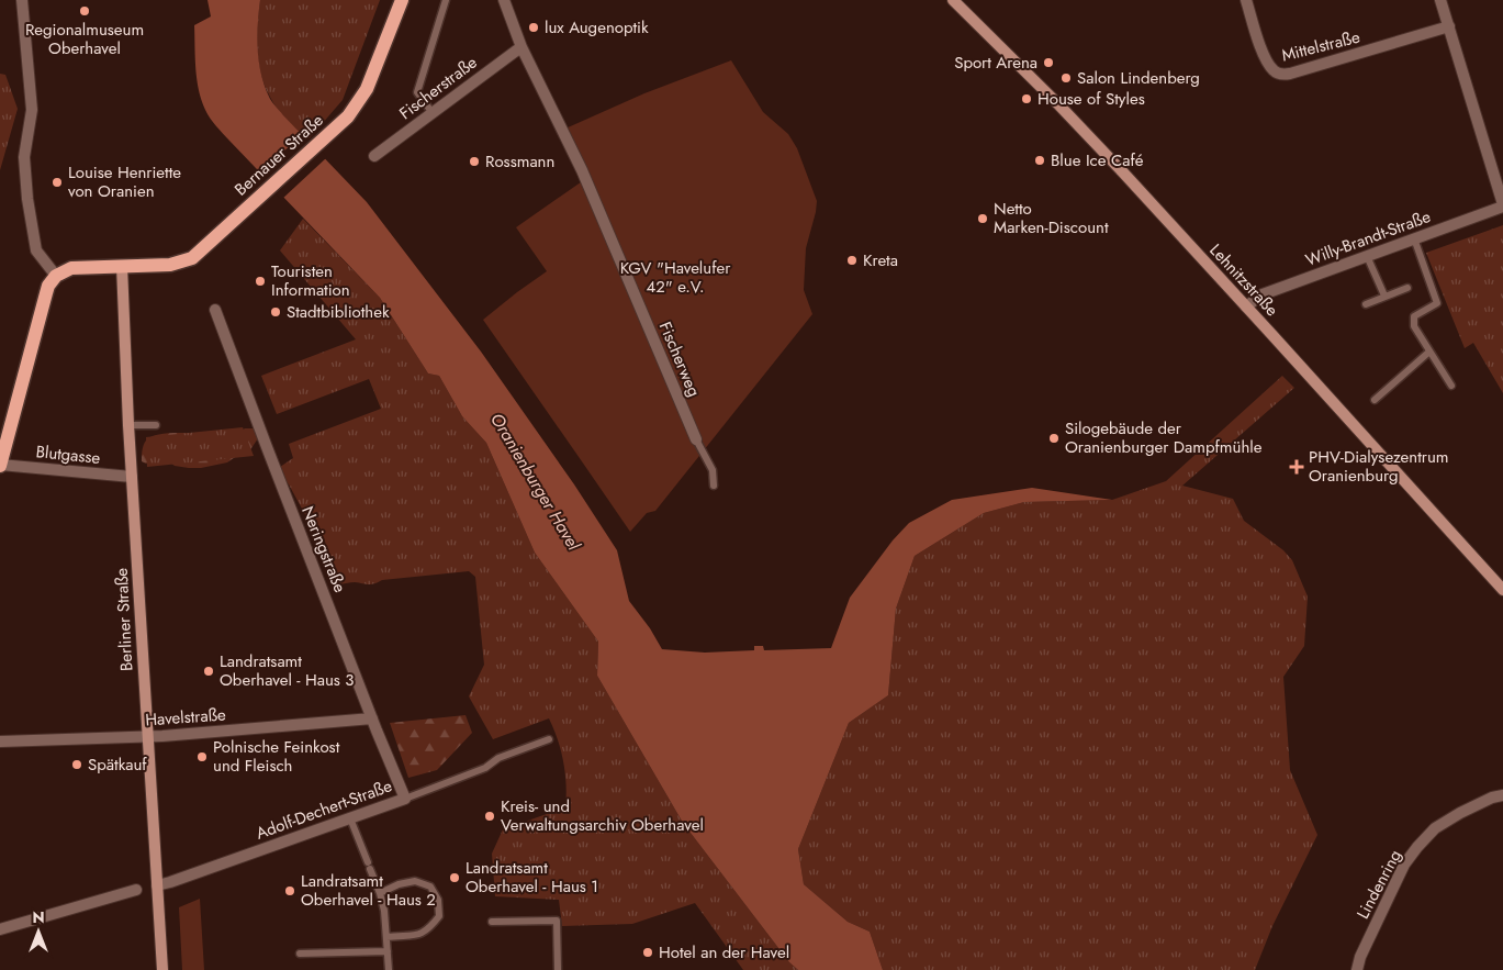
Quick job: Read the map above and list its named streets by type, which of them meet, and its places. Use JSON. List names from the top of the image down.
{
  "streets": {
    "main road": ["Bernauer Straße", "Lehnitzstraße", "Berliner Straße"],
    "street": [
      "Mittelstraße",
      "Fischerstraße",
      "Willy-Brandt-Straße",
      "Fischerweg",
      "Blutgasse",
      "Neringstraße",
      "Havelstraße",
      "Adolf-Dechert-Straße",
      "Lindenring"
    ]
  },
  "crossings": [
    ["Fischerstraße", "Fischerweg"],
    ["Bernauer Straße", "Berliner Straße"],
    ["Willy-Brandt-Straße", "Lehnitzstraße"],
    ["Blutgasse", "Berliner Straße"],
    ["Neringstraße", "Havelstraße"],
    ["Neringstraße", "Adolf-Dechert-Straße"],
    ["Berliner Straße", "Havelstraße"],
    ["Berliner Straße", "Adolf-Dechert-Straße"]
  ],
  "water": ["Oranienburger Havel"],
  "parks": ["KGV \"Havelufer 42\" e.V."],
  "places": {
    "other": [
      "Regionalmuseum Oberhavel",
      "lux Augenoptik",
      "Sport Arena",
      "Salon Lindenberg",
      "House of Styles",
      "Blue Ice Café",
      "Rossmann",
      "Louise Henriette von Oranien",
      "Netto Marken-Discount",
      "Kreta",
      "Touristen Information",
      "Stadtbibliothek",
      "Silogebäude der Oranienburger Dampfmühle",
      "Landratsamt Oberhavel - Haus 3",
      "Polnische Feinkost und Fleisch",
      "Spätkauf",
      "Kreis- und Verwaltungsarchiv Oberhavel",
      "Landratsamt Oberhavel - Haus 1",
      "Landratsamt Oberhavel - Haus 2",
      "Hotel an der Havel"
    ],
    "health": ["PHV-Dialysezentrum Oranienburg"]
  },
  "north": "top"
}
